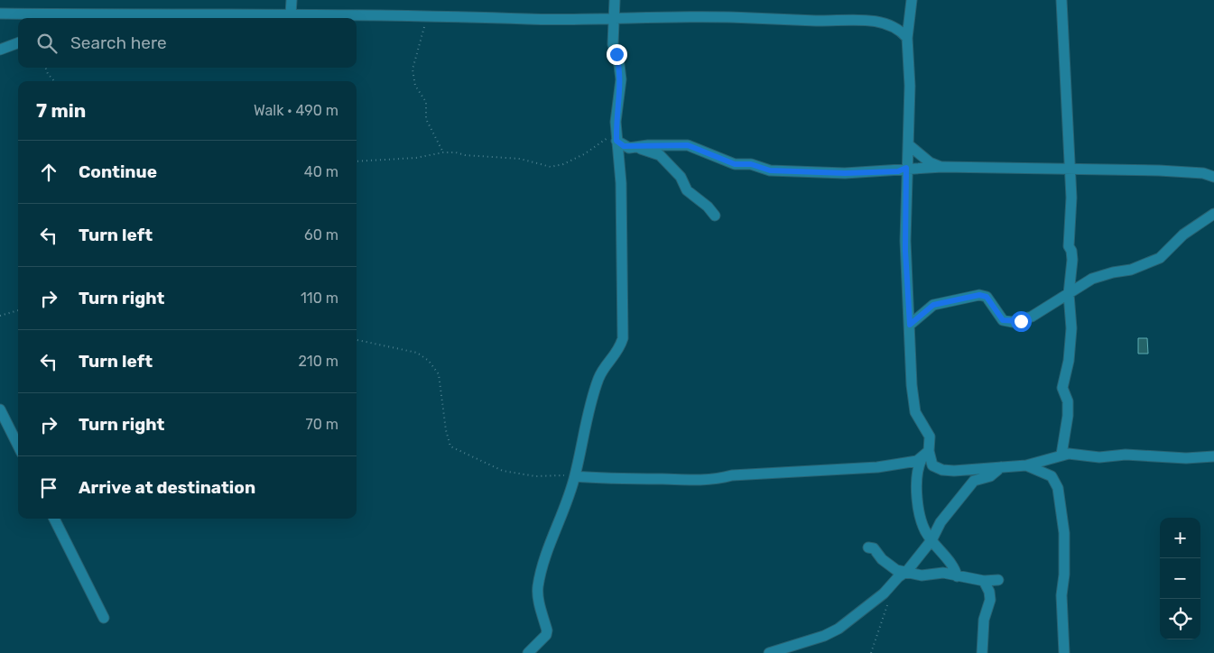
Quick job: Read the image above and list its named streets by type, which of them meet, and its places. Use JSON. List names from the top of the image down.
{
  "page": {
    "search": "Search here",
    "heading": ["7 min", "Walk · 490 m"],
    "list": [
      ["Continue", "40 m"],
      ["Turn left", "60 m"],
      ["Turn right", "110 m"],
      ["Turn left", "210 m"],
      ["Turn right", "70 m"],
      "Arrive at destination"
    ],
    "map_buttons": ["+", "−"]
  }
}
